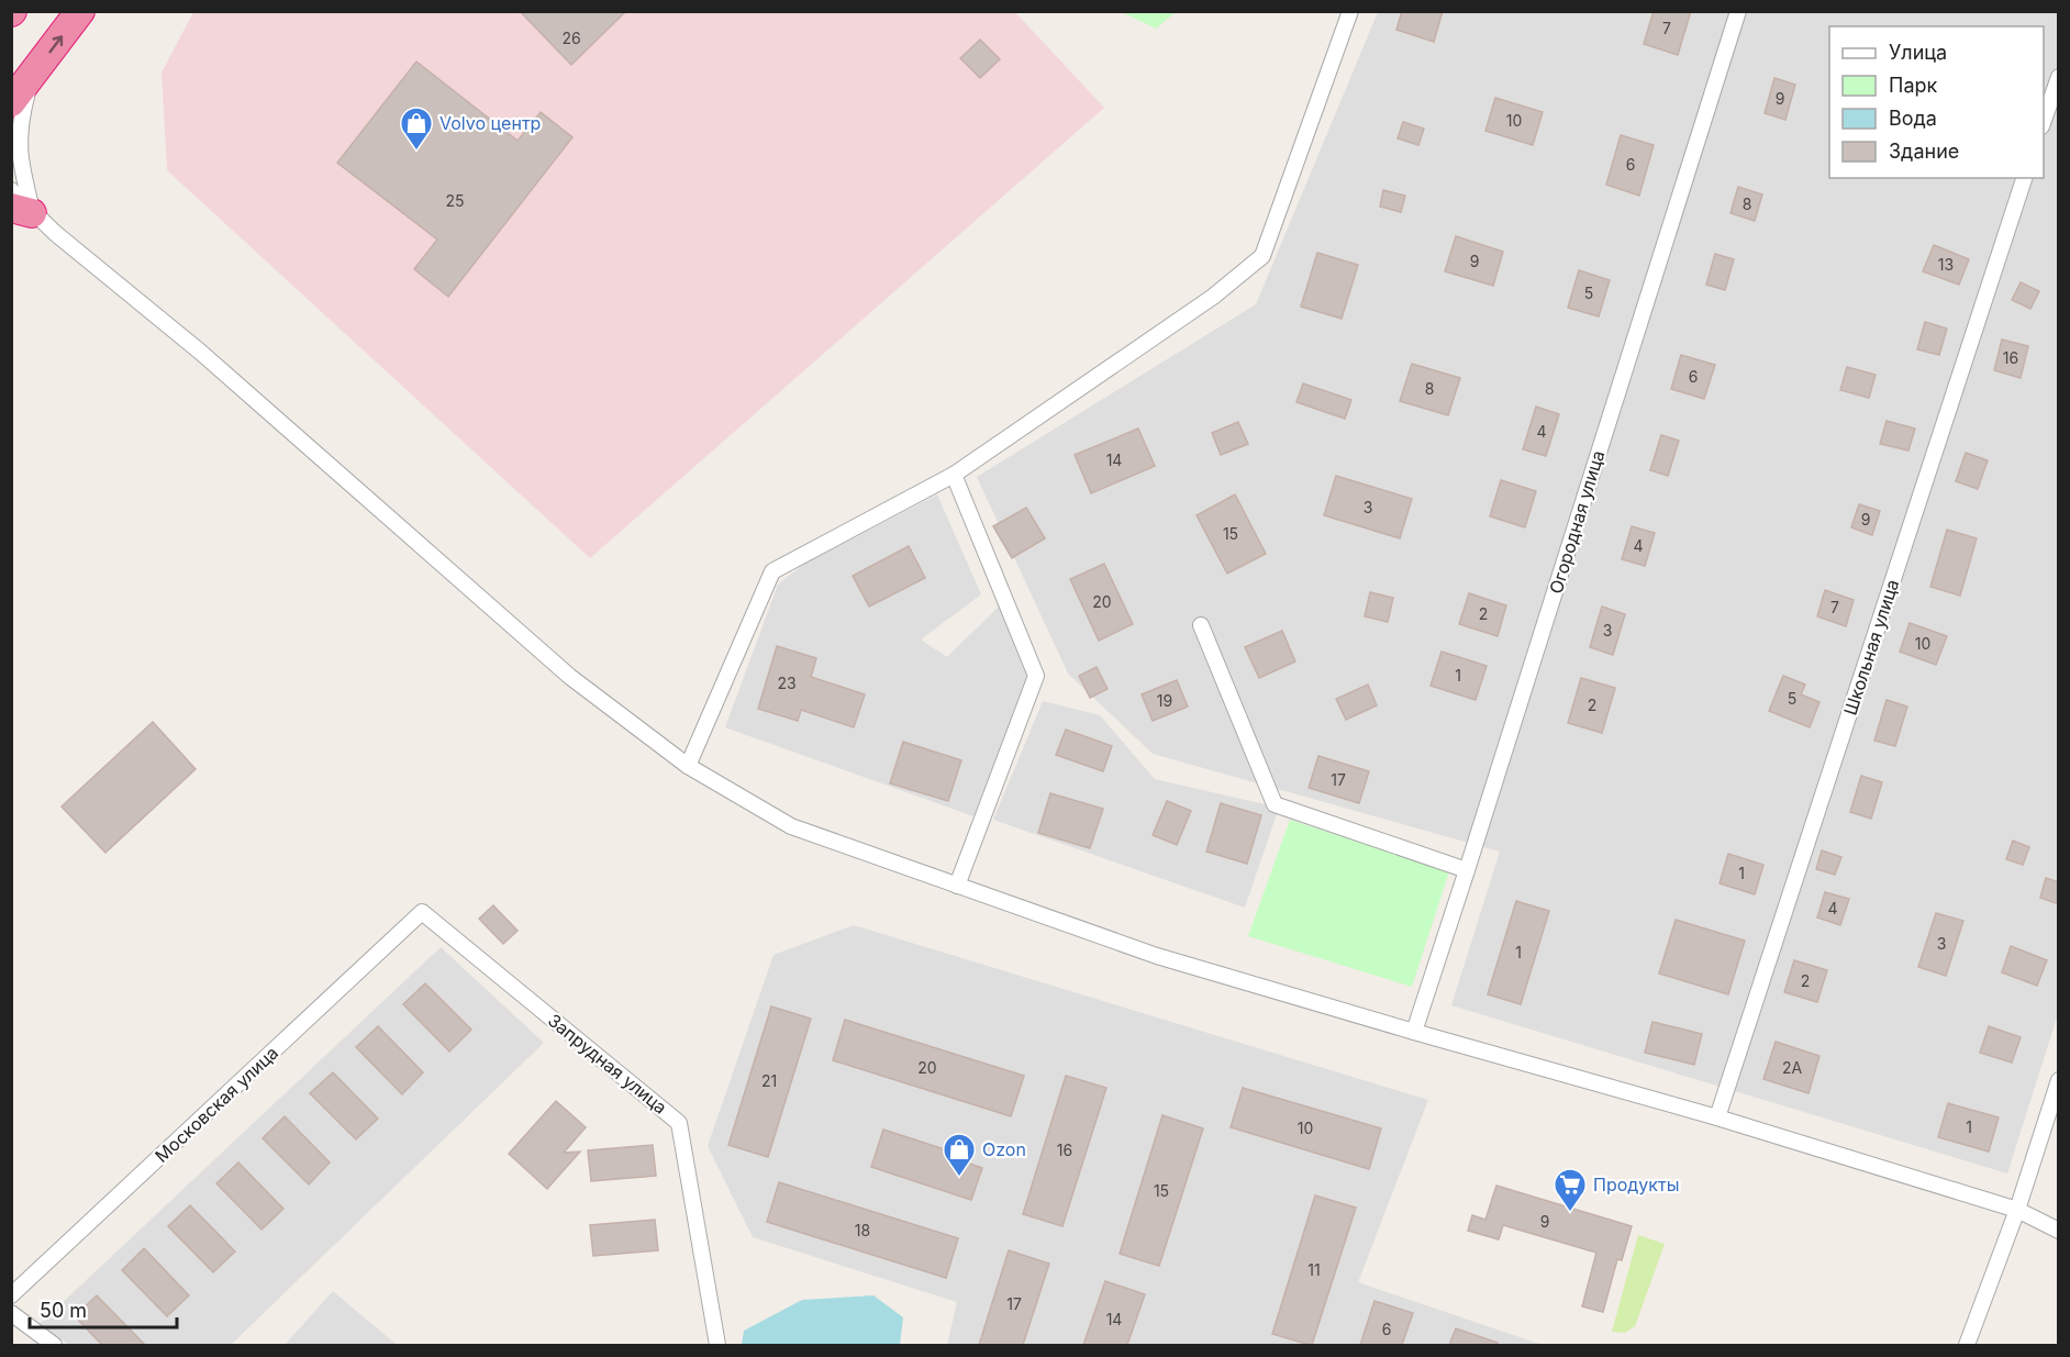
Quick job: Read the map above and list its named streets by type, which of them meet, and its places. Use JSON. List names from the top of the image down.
{
  "streets": {
    "street": [
      "Огородная улица",
      "Школьная улица",
      "Запрудная улица",
      "Московская улица"
    ]
  },
  "crossings": [
    ["Запрудная улица", "Московская улица"]
  ],
  "places": {
    "shop": ["Volvo центр", "Ozon"],
    "supermarket": ["Продукты"]
  },
  "house_numbers": [
    "7",
    "26",
    "9",
    "10",
    "6",
    "25",
    "8",
    "9",
    "13",
    "5",
    "16",
    "6",
    "8",
    "4",
    "14",
    "3",
    "9",
    "15",
    "4",
    "20",
    "7",
    "2",
    "3",
    "10",
    "1",
    "23",
    "5",
    "19",
    "2",
    "17",
    "1",
    "4",
    "3",
    "1",
    "2",
    "20",
    "2А",
    "21",
    "1",
    "10",
    "16",
    "15",
    "9",
    "18",
    "11",
    "17",
    "14",
    "6"
  ],
  "legend": [
    "Улица",
    "Парк",
    "Вода",
    "Здание"
  ],
  "scale_bar": "50 m"
}
